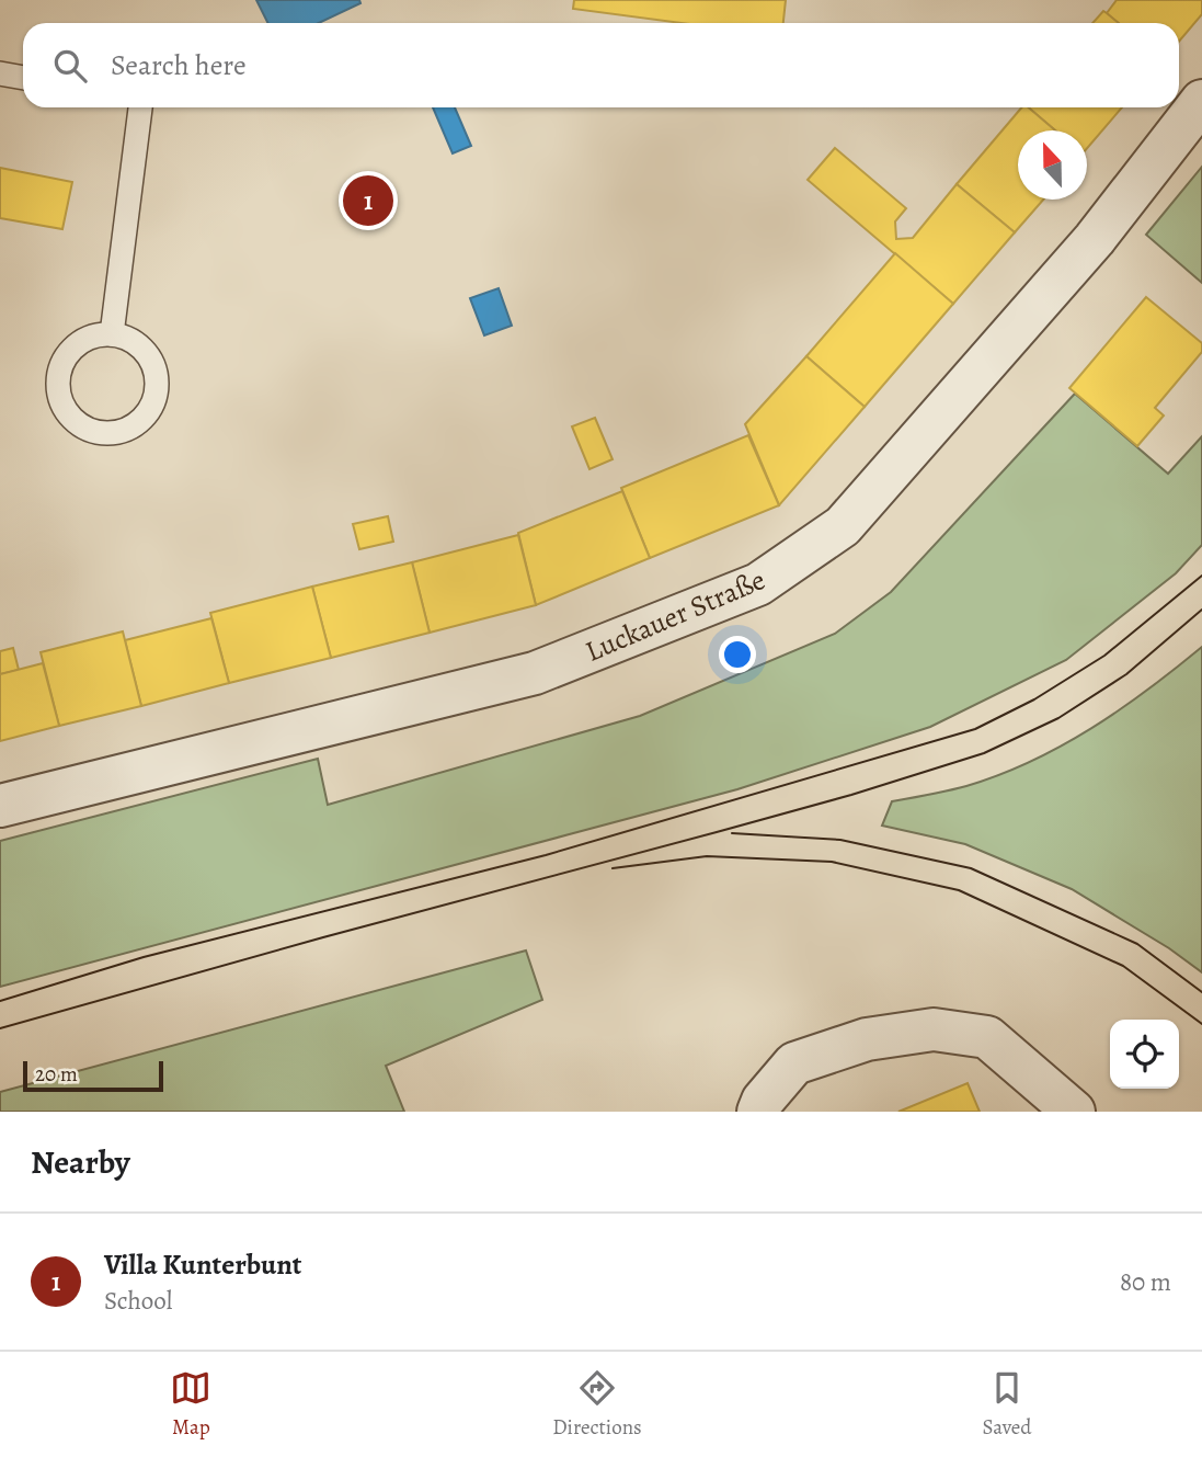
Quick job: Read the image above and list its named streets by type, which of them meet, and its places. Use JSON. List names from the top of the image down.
{
  "streets": {
    "street": ["Luckauer Straße"]
  },
  "scale_bar": "20 m",
  "north": "top",
  "page": {
    "search": "Search here",
    "pins": "1",
    "scale": "20 m",
    "heading": "Nearby",
    "list": [
      {
        "mark": "1",
        "name": "Villa Kunterbunt",
        "note": "School",
        "value": "80 m"
      }
    ],
    "nav": ["Map", "Directions", "Saved"]
  }
}
